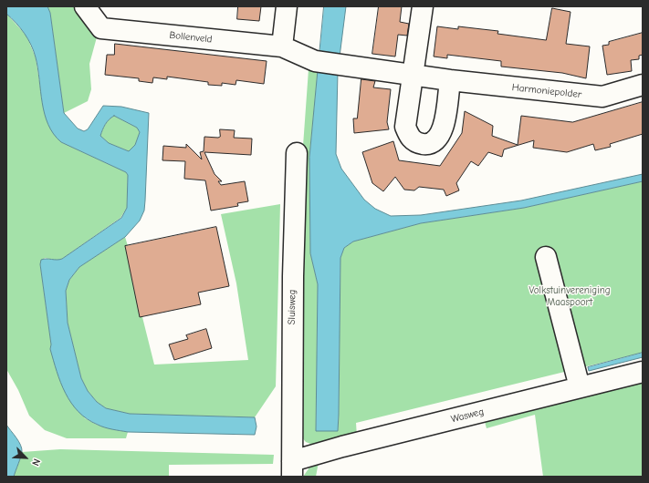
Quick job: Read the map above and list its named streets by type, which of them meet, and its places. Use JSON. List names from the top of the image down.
{
  "streets": {
    "street": [
      "Bollenveld",
      "Harmoniepolder",
      "Sluisweg",
      "Wasweg"
    ]
  },
  "crossings": [
    ["Bollenveld", "Harmoniepolder"],
    ["Sluisweg", "Wasweg"]
  ],
  "parks": ["Volkstuinvereniging Maaspoort"],
  "north": "bottom right"
}
